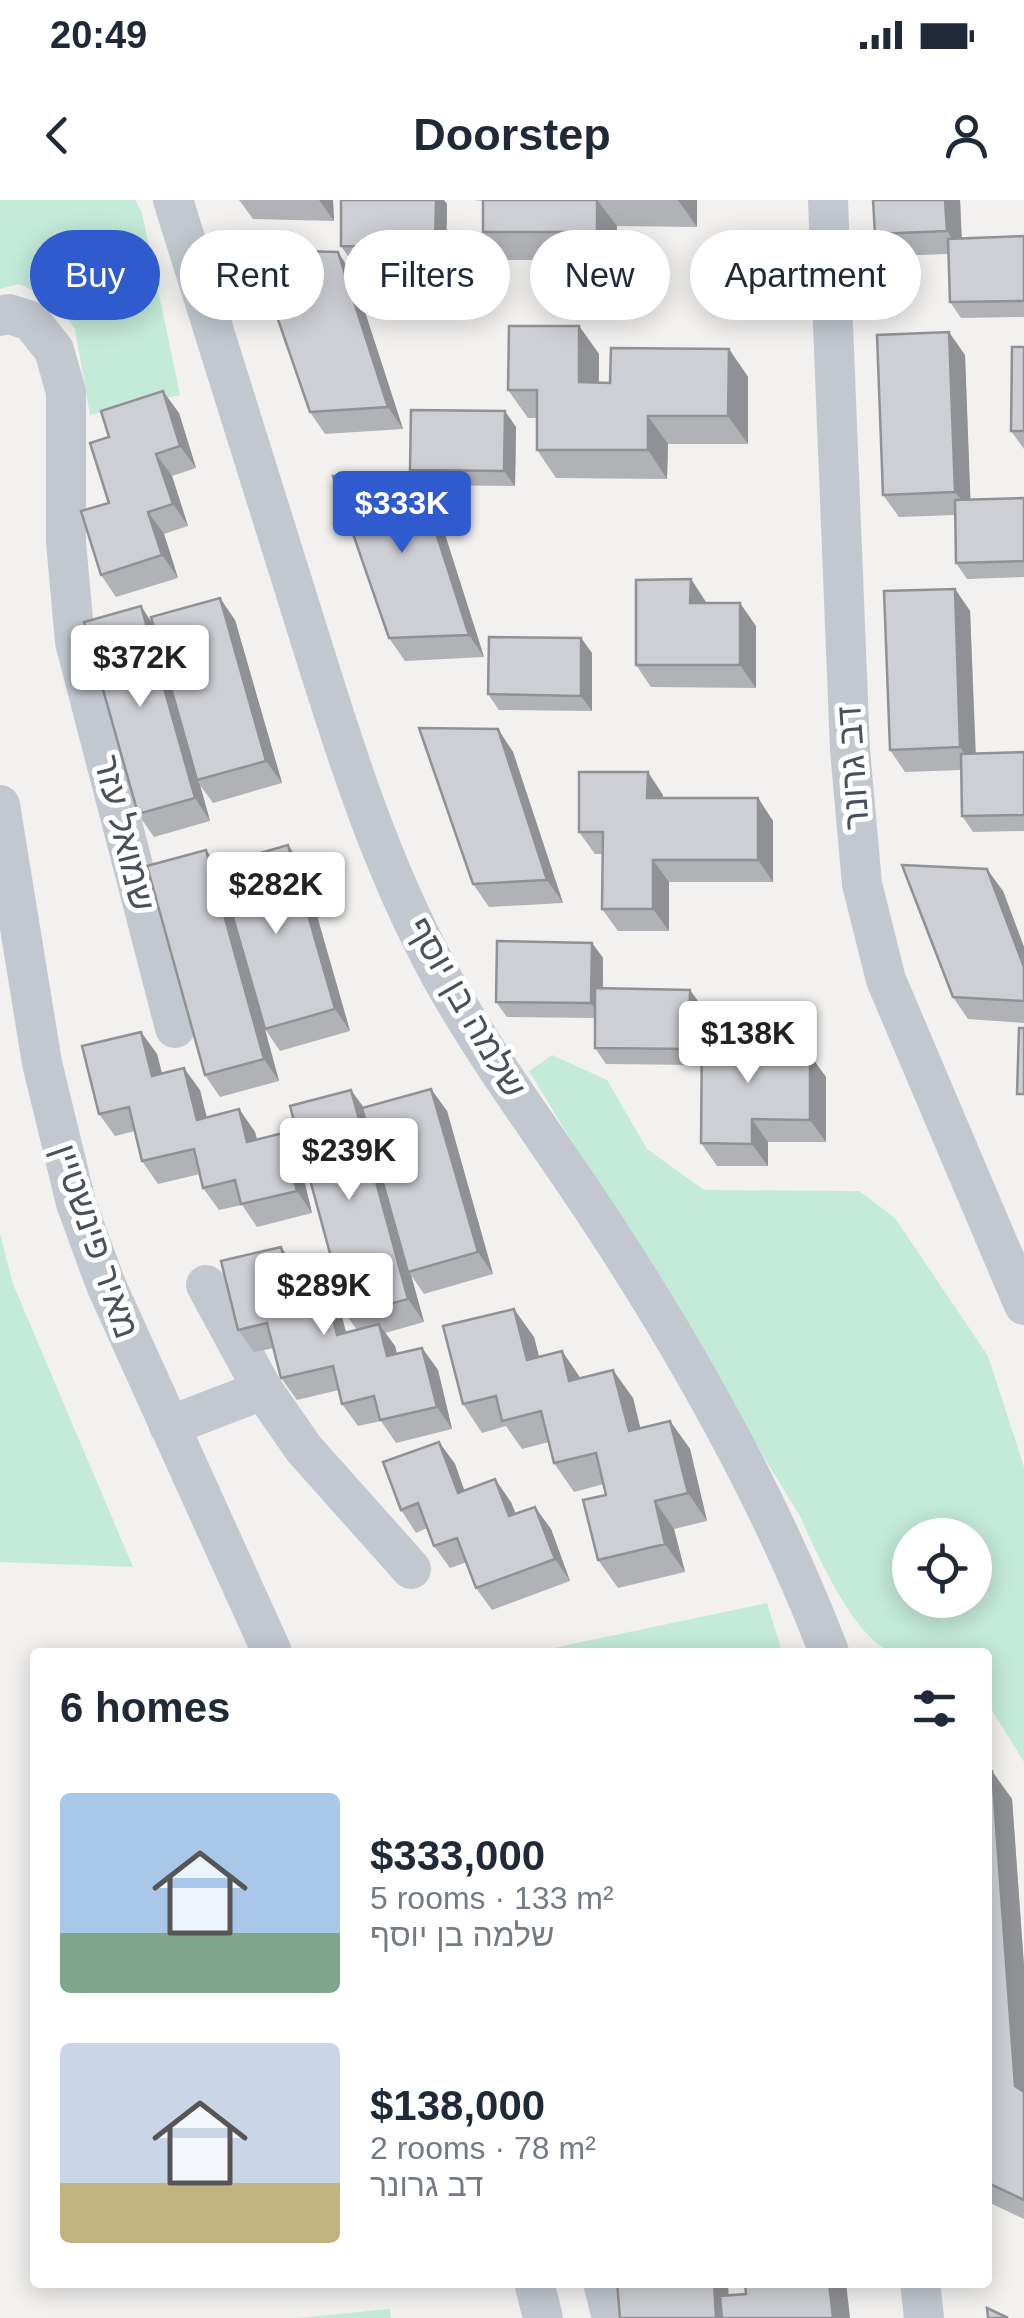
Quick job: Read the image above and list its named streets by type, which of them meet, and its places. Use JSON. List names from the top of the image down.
{
  "streets": {
    "street": [
      "דב גרונר",
      "שמואל עזר",
      "שלמה בן יוסף",
      "מאיר פינשטיין"
    ]
  },
  "page": {
    "status": "20:49",
    "header": "Doorstep",
    "chip": [
      "Buy",
      "Rent",
      "Filters",
      "New",
      "Apartment"
    ],
    "price": [
      "$333K",
      "$372K",
      "$282K",
      "$138K",
      "$239K",
      "$289K"
    ],
    "heading": "6 homes",
    "list": [
      {
        "name": "$333,000",
        "note": "5 rooms · 133 m² · שלמה בן יוסף"
      },
      {
        "name": "$138,000",
        "note": "2 rooms · 78 m² · דב גרונר"
      }
    ]
  }
}
